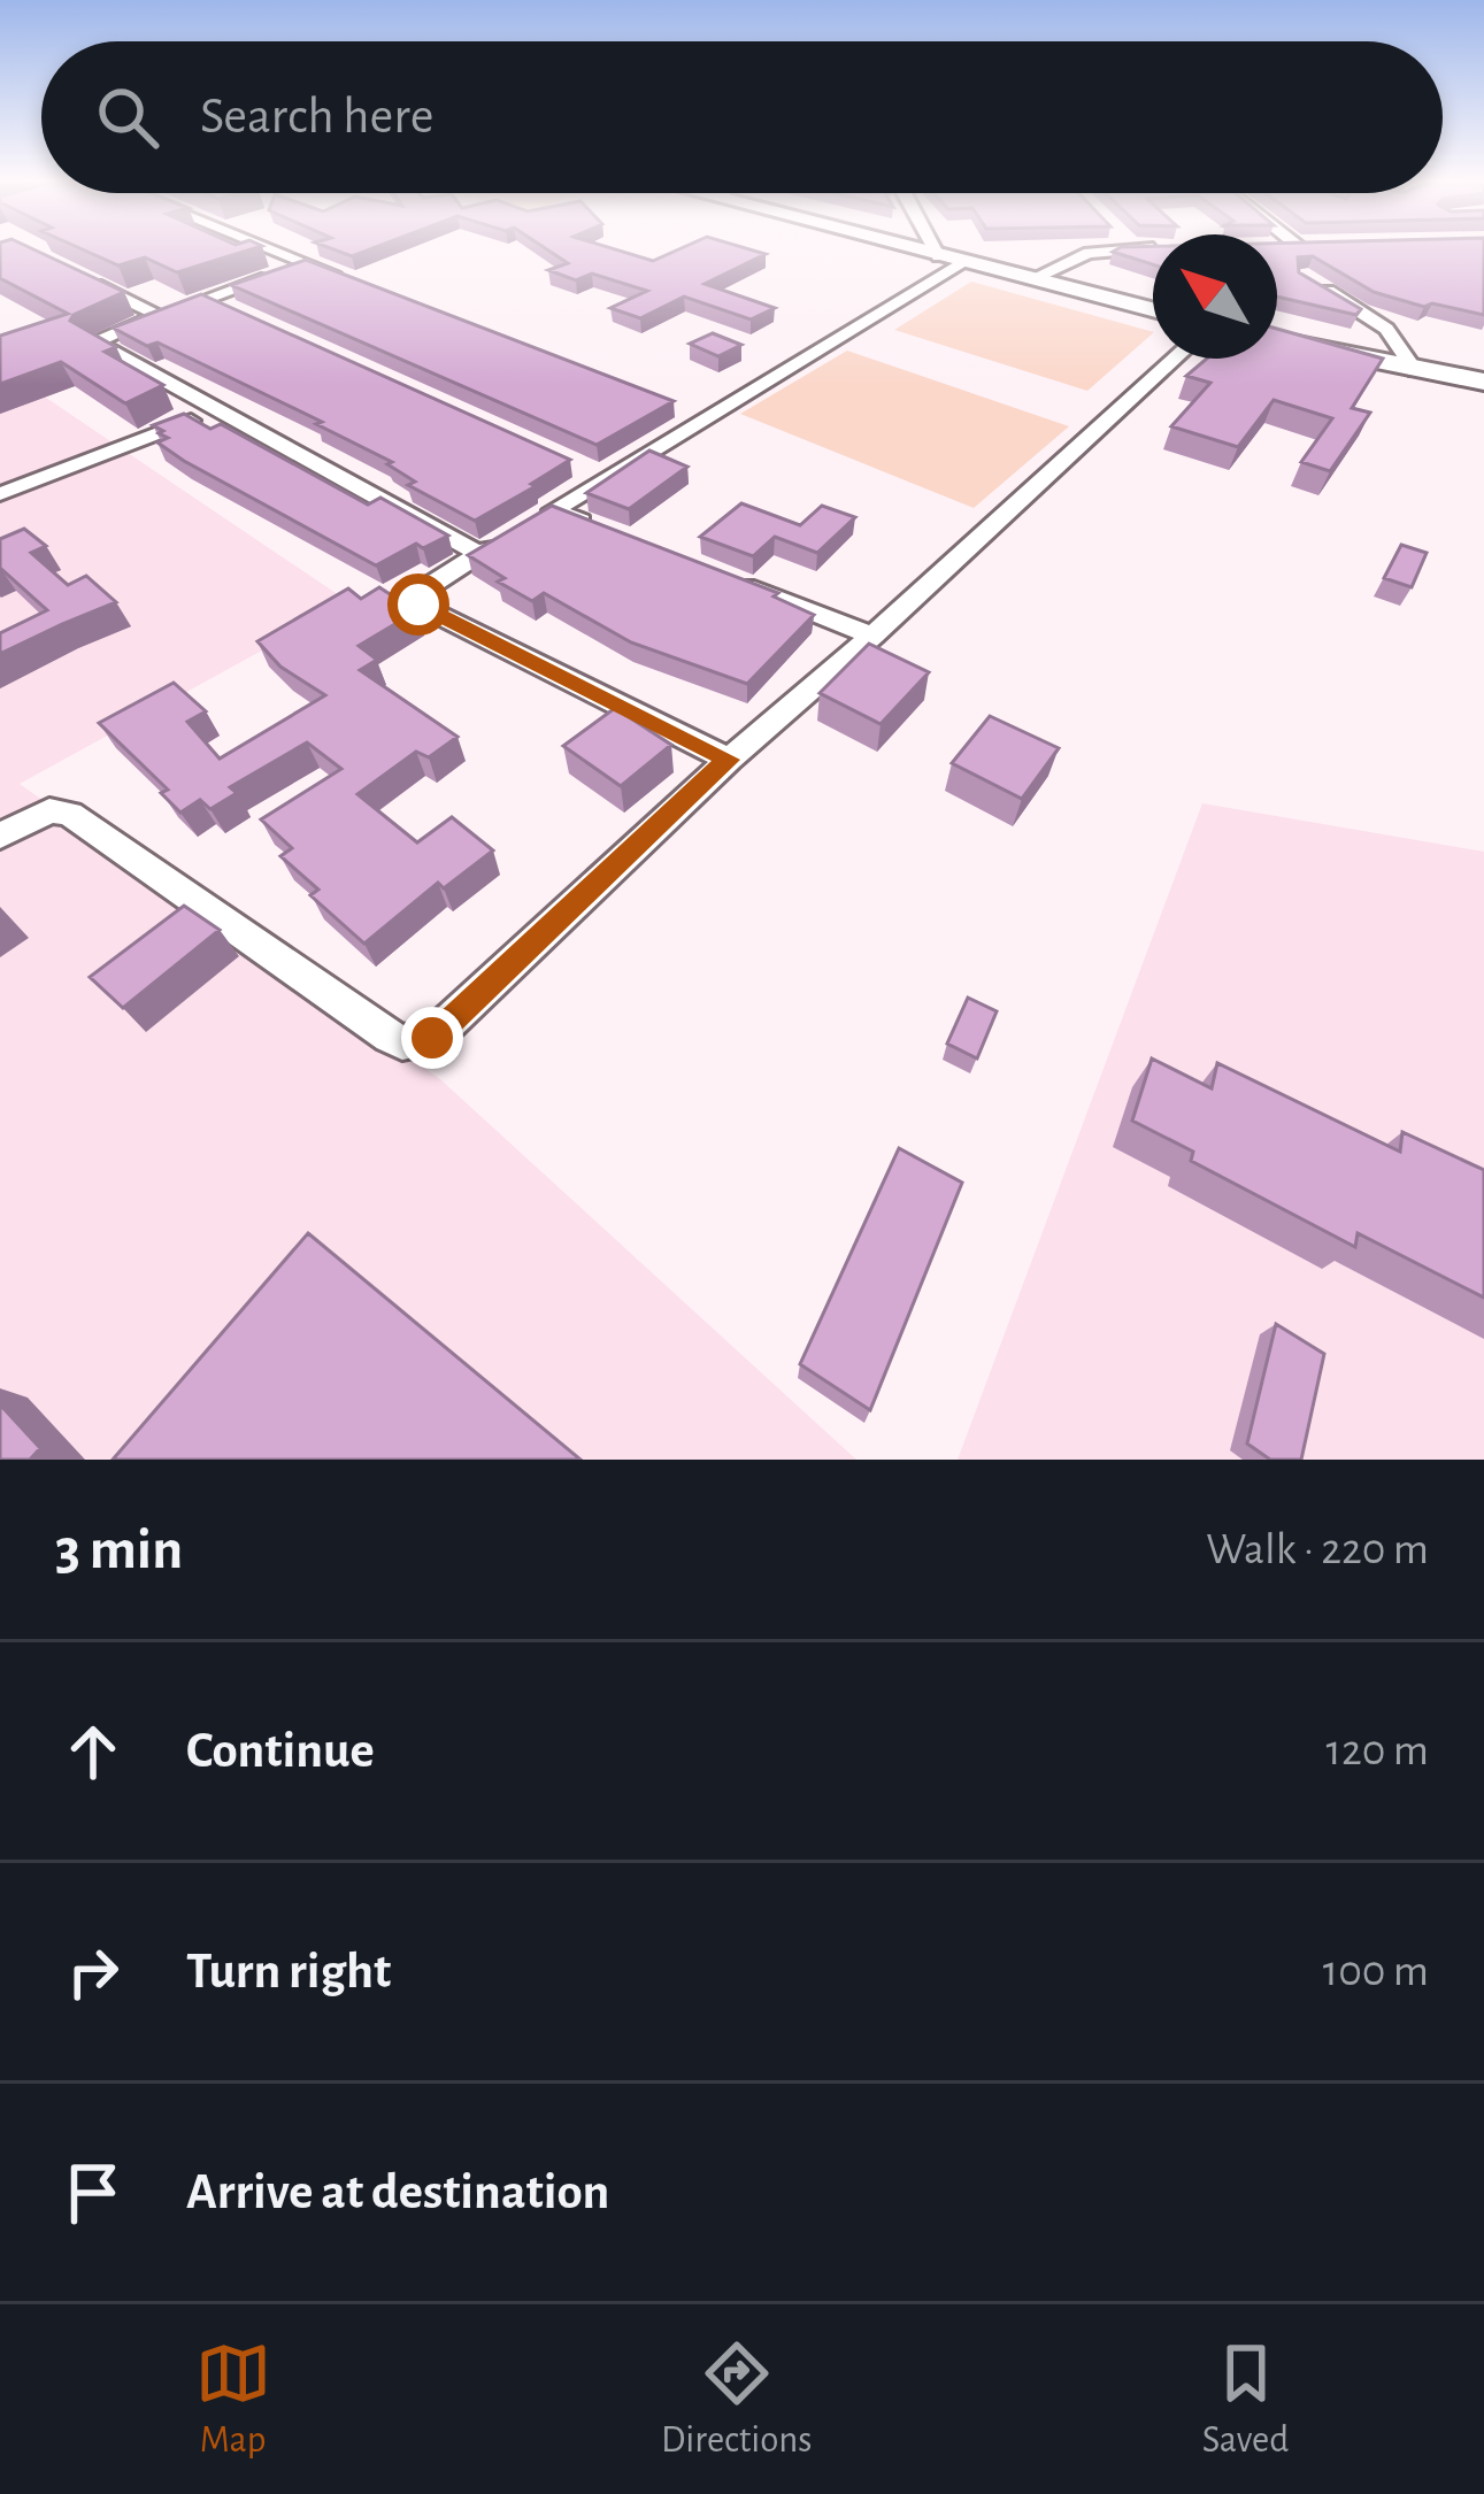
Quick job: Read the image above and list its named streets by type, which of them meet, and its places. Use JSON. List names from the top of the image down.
{
  "north": "top left",
  "page": {
    "search": "Search here",
    "heading": ["3 min", "Walk · 220 m"],
    "list": [
      ["Continue", "120 m"],
      ["Turn right", "100 m"],
      "Arrive at destination"
    ],
    "nav": ["Map", "Directions", "Saved"]
  }
}
